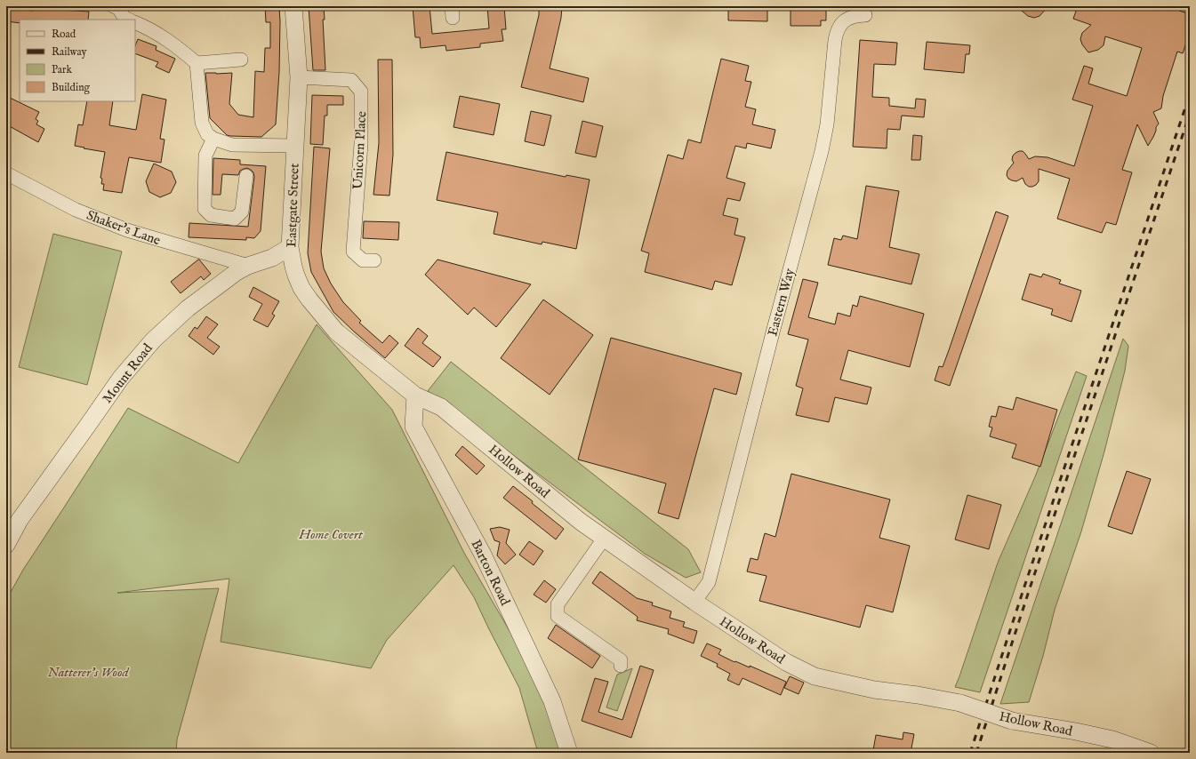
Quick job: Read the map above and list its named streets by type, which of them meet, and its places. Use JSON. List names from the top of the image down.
{
  "streets": {
    "street": [
      "Unicorn Place",
      "Eastgate Street",
      "Shaker's Lane",
      "Eastern Way",
      "Mount Road",
      "Hollow Road",
      "Barton Road"
    ]
  },
  "crossings": [
    ["Unicorn Place", "Eastgate Street"],
    ["Eastgate Street", "Mount Road"],
    ["Eastgate Street", "Hollow Road"],
    ["Eastgate Street", "Barton Road"],
    ["Shaker's Lane", "Mount Road"],
    ["Eastern Way", "Hollow Road"],
    ["Hollow Road", "Barton Road"]
  ],
  "parks": ["Home Covert", "Natterer's Wood"],
  "legend": [
    "Road",
    "Railway",
    "Park",
    "Building"
  ]
}
